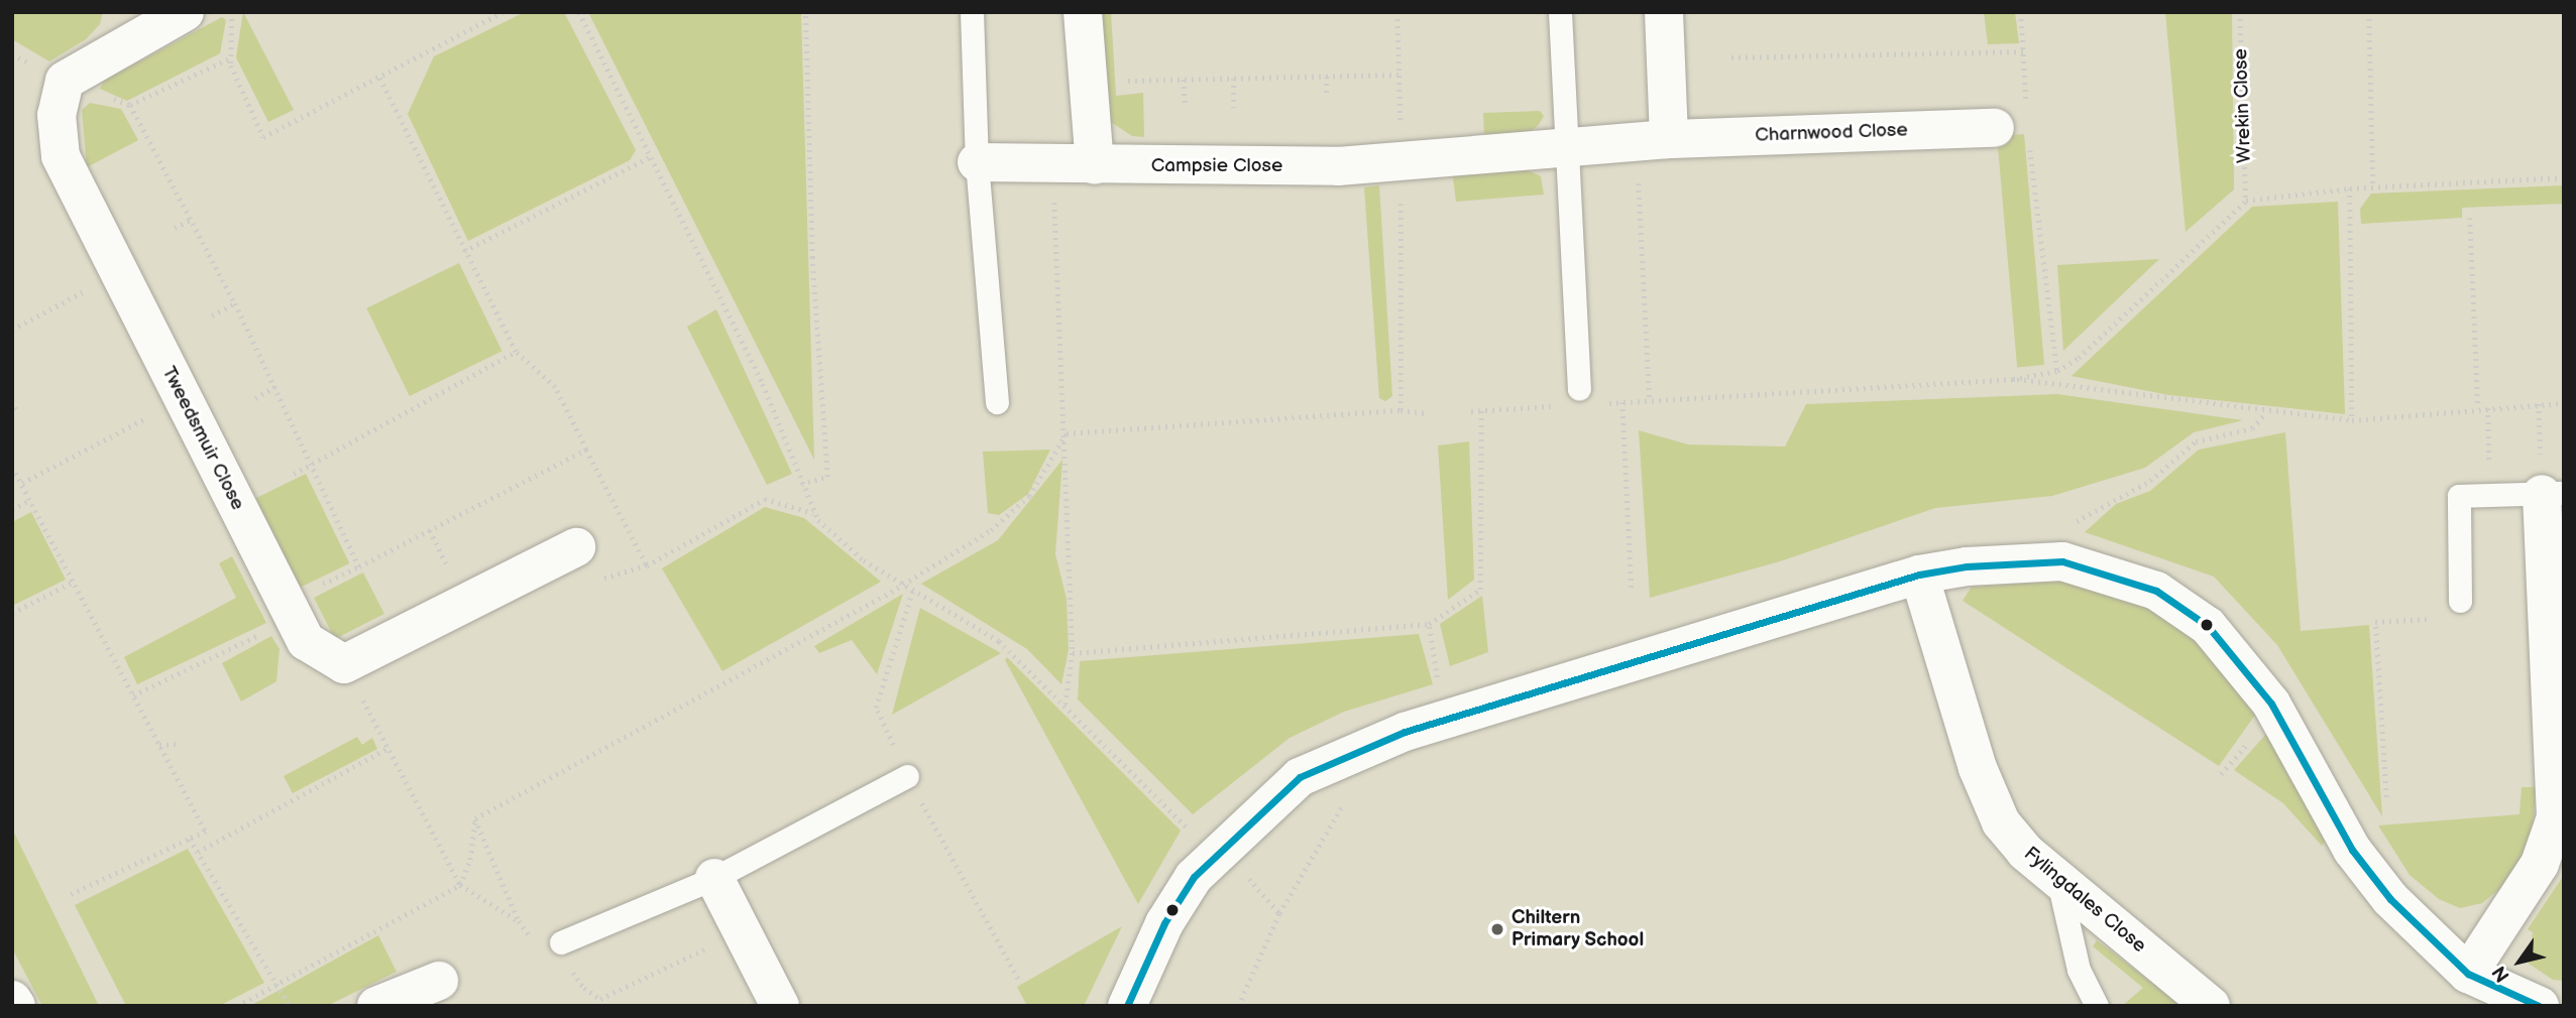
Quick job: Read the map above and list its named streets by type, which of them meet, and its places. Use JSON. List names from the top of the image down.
{
  "streets": {
    "street": [
      "Charnwood Close",
      "Campsie Close",
      "Tweedsmuir Close",
      "Fylingdales Close"
    ],
    "path": ["Wrekin Close"]
  },
  "crossings": [
    ["Charnwood Close", "Campsie Close"]
  ],
  "places": ["Chiltern Primary School"],
  "north": "bottom left"
}
